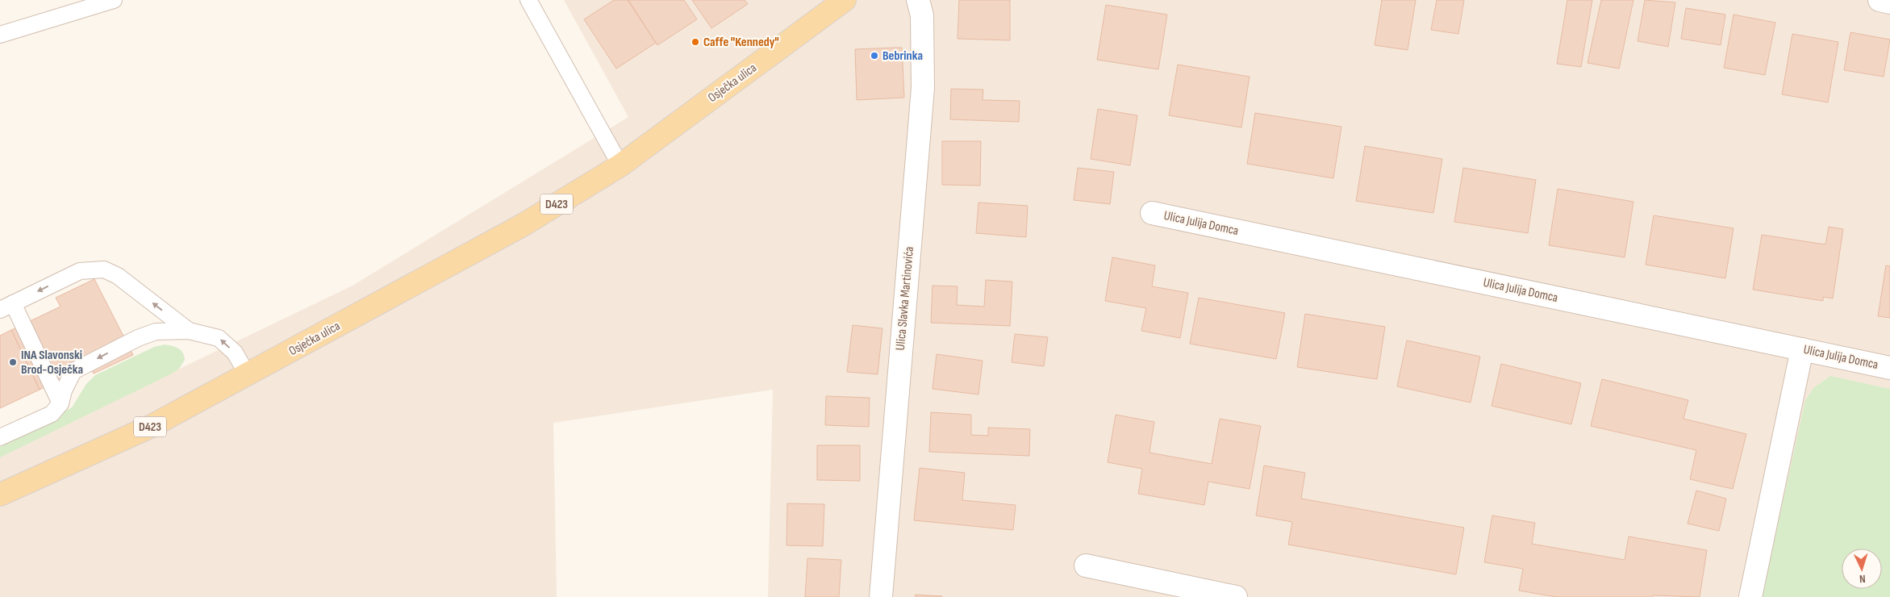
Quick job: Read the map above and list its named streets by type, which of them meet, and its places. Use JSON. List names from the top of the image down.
{
  "streets": {
    "main road": ["Osječka ulica", "D423"],
    "street": ["Ulica Julija Domca", "Ulica Slavka Martinovića"]
  },
  "places": ["Caffe \"Kennedy\"", "Bebrinka", "INA Slavonski Brod-Osječka"],
  "north": "bottom"
}
